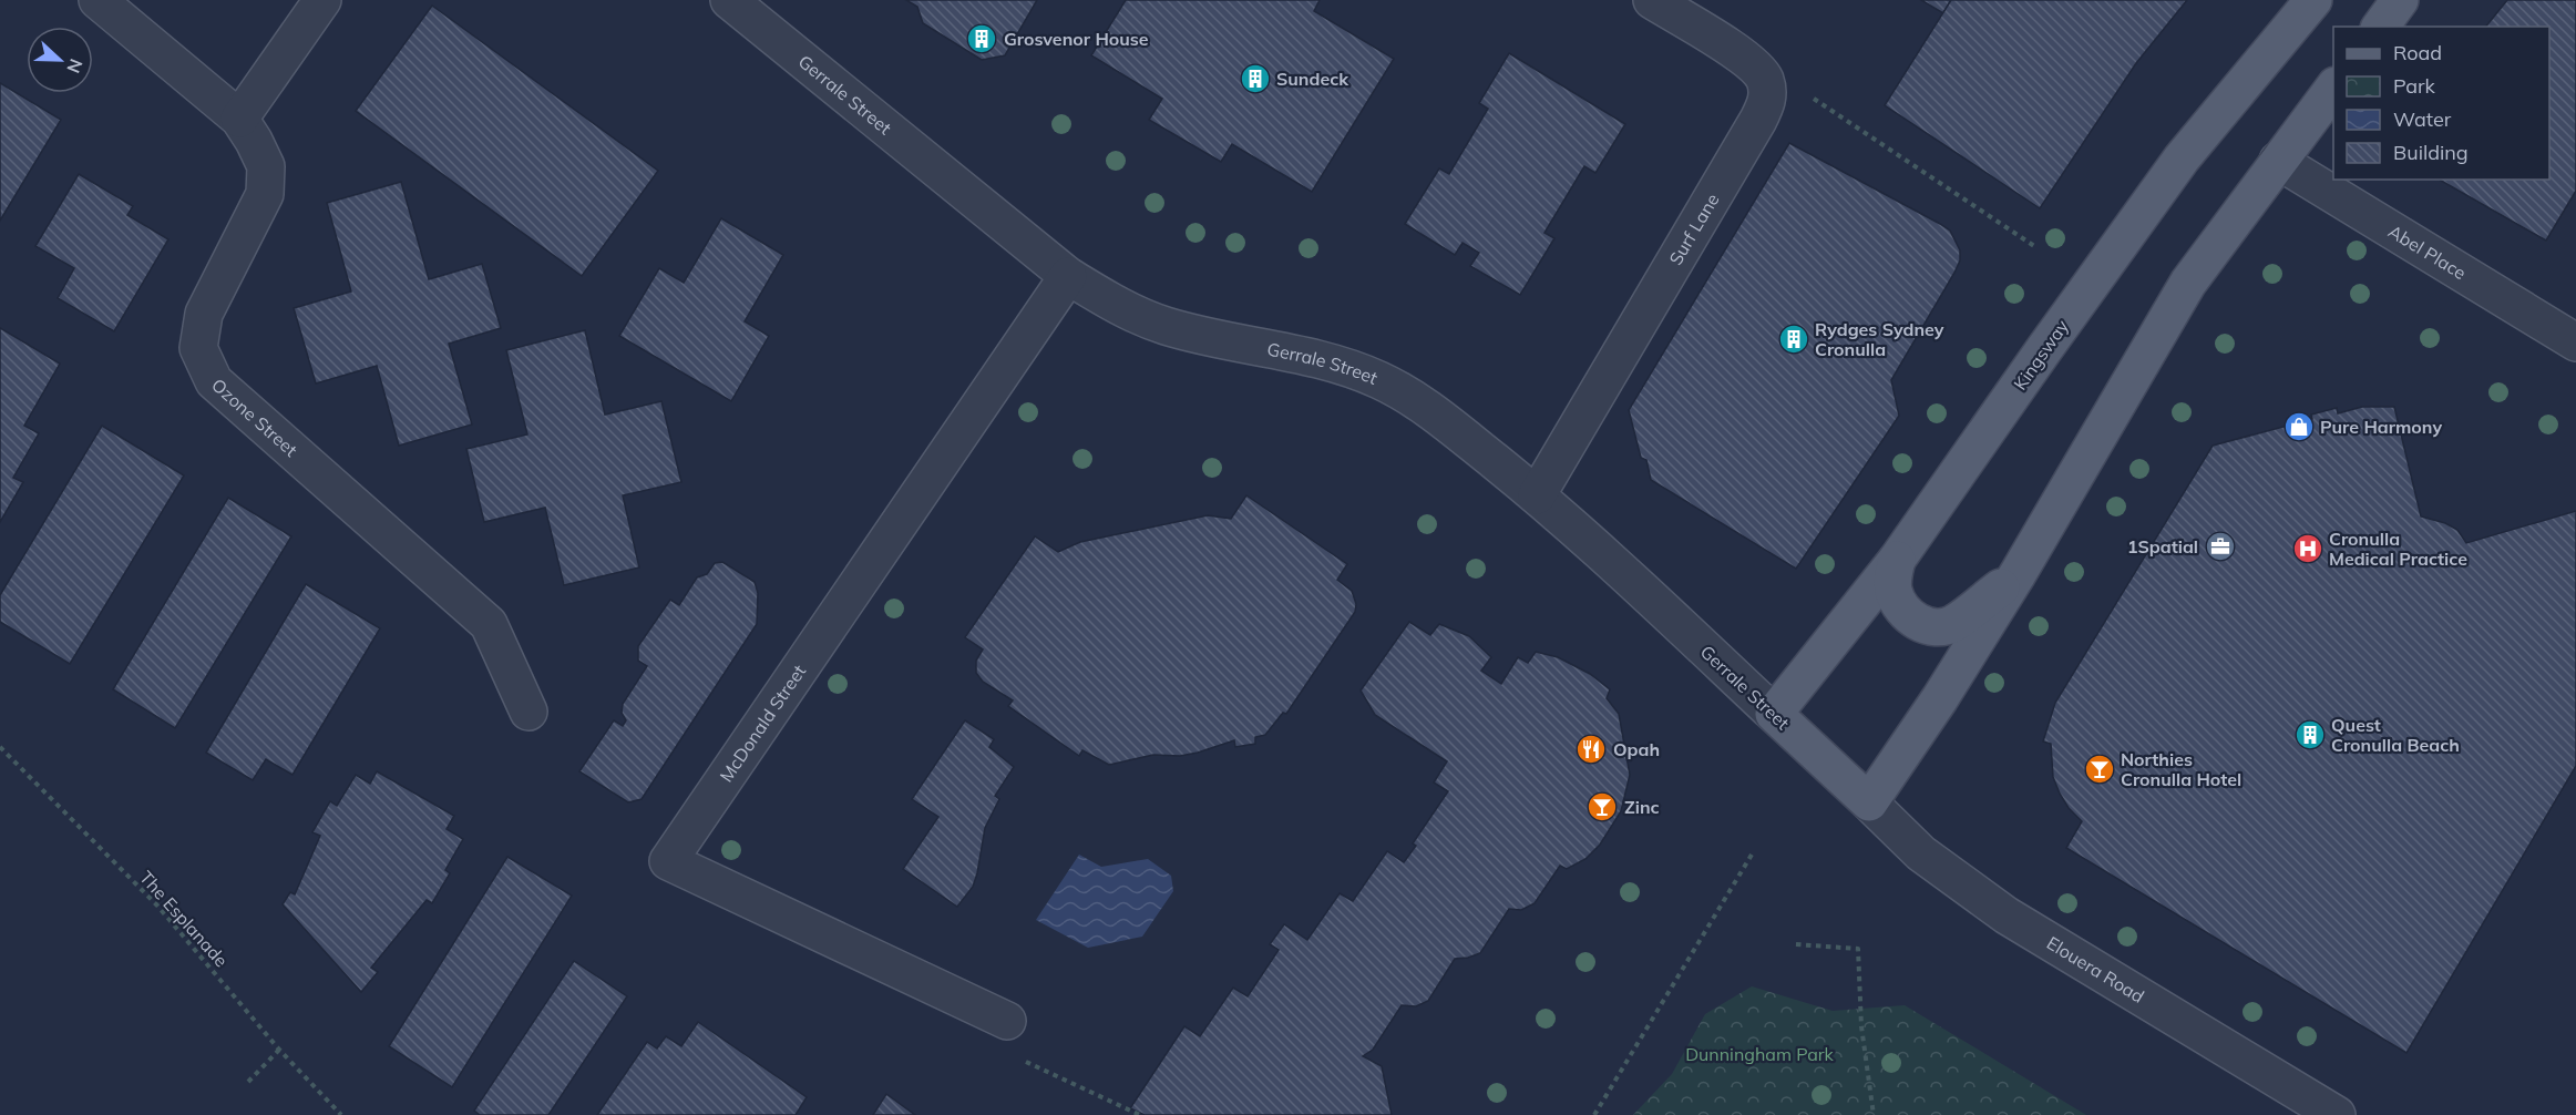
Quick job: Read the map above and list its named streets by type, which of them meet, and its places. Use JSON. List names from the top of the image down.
{
  "streets": {
    "main road": ["Gerrale Street", "Kingsway"],
    "street": [
      "Surf Lane",
      "Abel Place",
      "Ozone Street",
      "McDonald Street",
      "Elouera Road"
    ],
    "path": ["The Esplanade"]
  },
  "crossings": [
    ["Gerrale Street", "Surf Lane"],
    ["Gerrale Street", "Kingsway"],
    ["Gerrale Street", "McDonald Street"],
    ["Gerrale Street", "Elouera Road"]
  ],
  "parks": ["Dunningham Park"],
  "places": {
    "building": [
      "Grosvenor House",
      "Sundeck",
      "Rydges Sydney Cronulla",
      "Quest Cronulla Beach"
    ],
    "shop": ["Pure Harmony"],
    "office": ["1Spatial"],
    "hospital": ["Cronulla Medical Practice"],
    "restaurant": ["Opah"],
    "bar": ["Northies Cronulla Hotel", "Zinc"]
  },
  "legend": [
    "Road",
    "Park",
    "Water",
    "Building"
  ],
  "north": "right"
}
